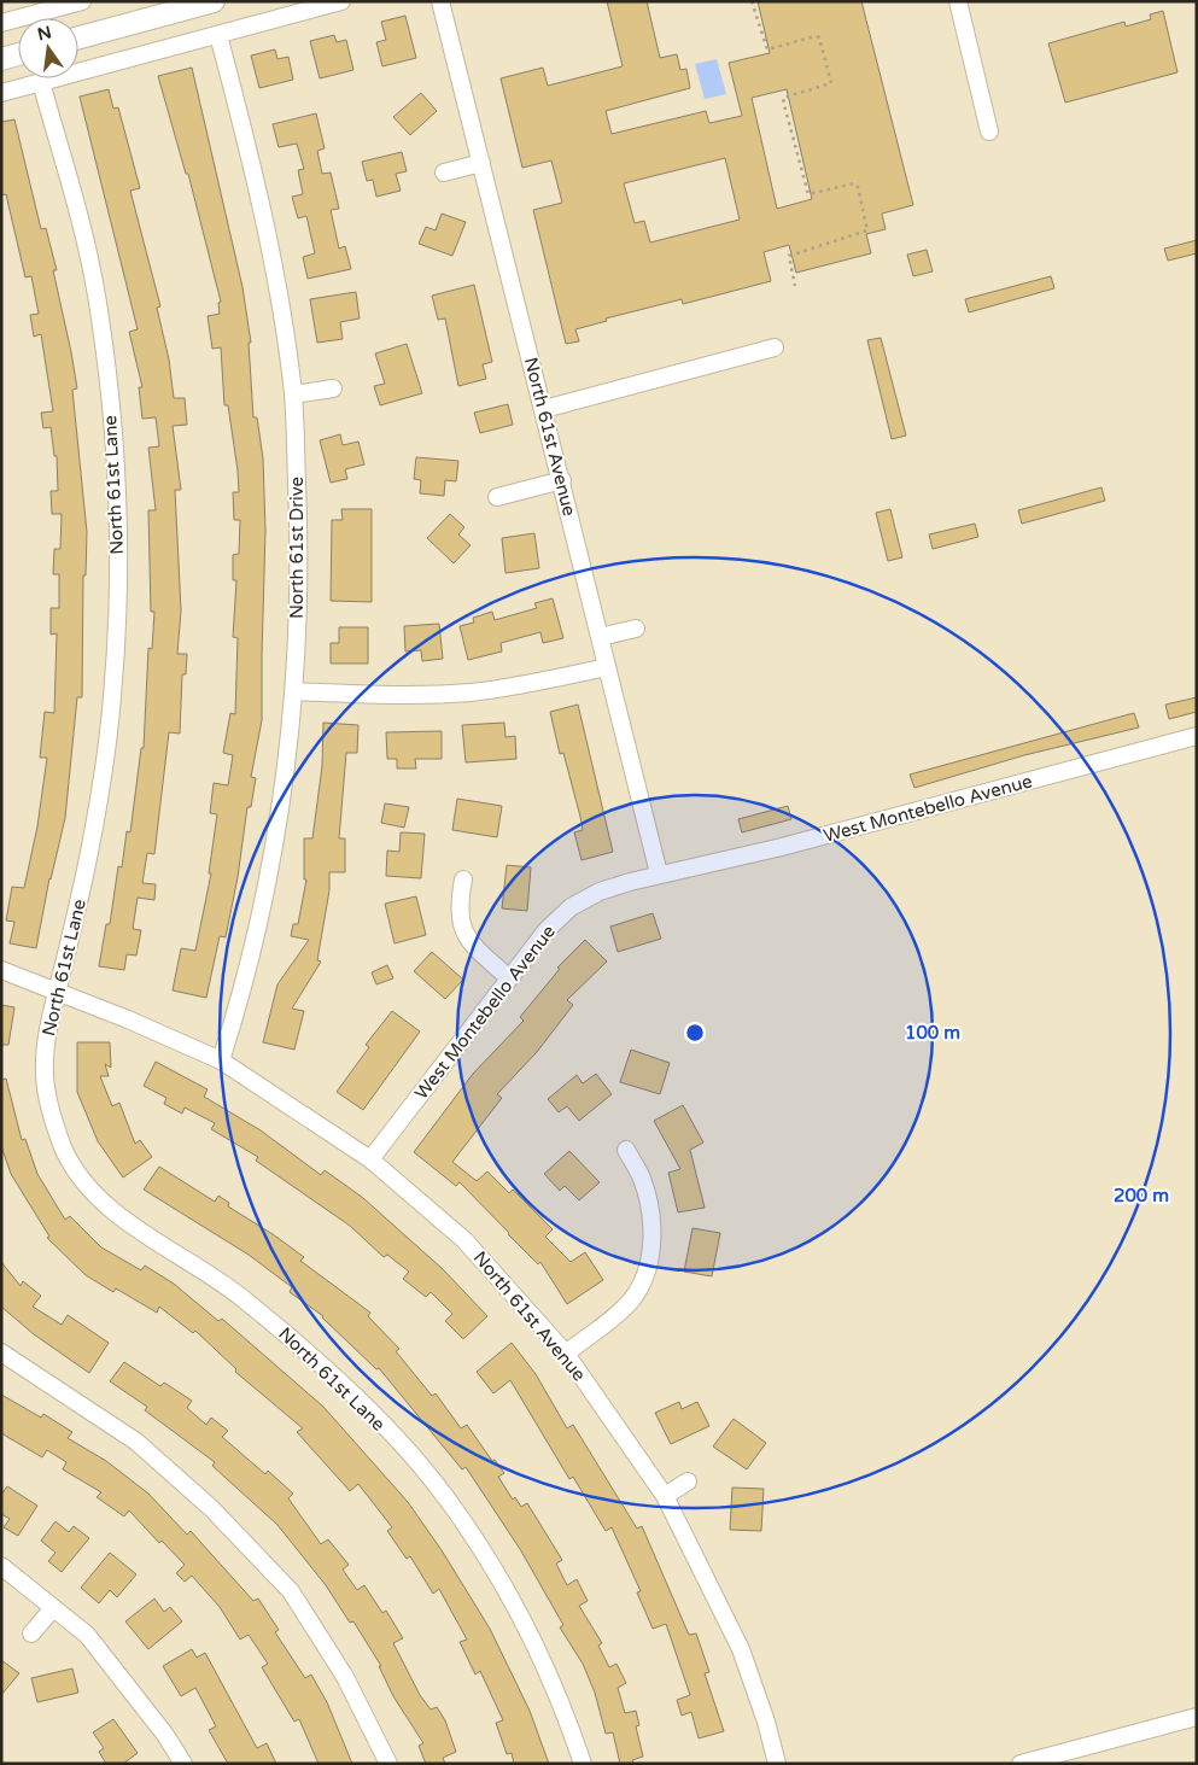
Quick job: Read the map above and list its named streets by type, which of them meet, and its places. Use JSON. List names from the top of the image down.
{
  "streets": {
    "street": [
      "North 61st Avenue",
      "North 61st Lane",
      "North 61st Drive",
      "West Montebello Avenue"
    ]
  },
  "crossings": [
    ["North 61st Avenue", "West Montebello Avenue"]
  ],
  "north": "top",
  "rings": ["100 m", "200 m"]
}
